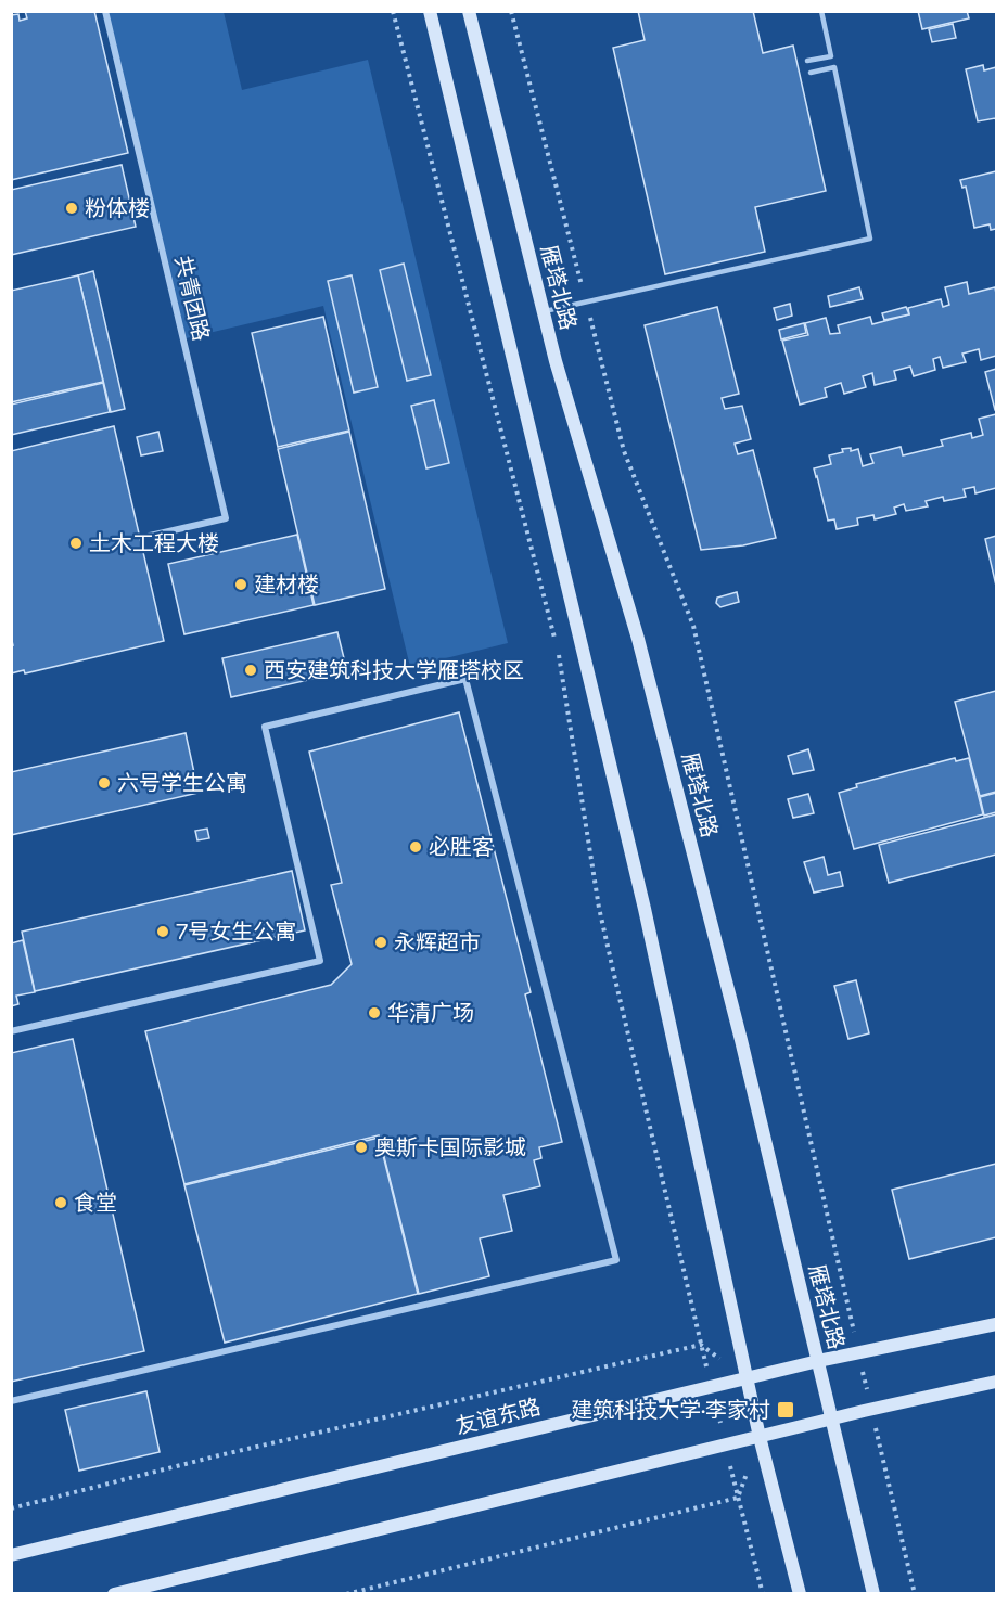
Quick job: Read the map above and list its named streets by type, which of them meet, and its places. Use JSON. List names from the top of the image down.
{
  "streets": {
    "main road": ["雁塔北路", "友谊东路"],
    "street": ["共青团路"]
  },
  "crossings": [
    ["雁塔北路", "友谊东路"]
  ],
  "places": {
    "other": [
      "粉体楼",
      "土木工程大楼",
      "建材楼",
      "西安建筑科技大学雁塔校区",
      "六号学生公寓",
      "必胜客",
      "7号女生公寓",
      "永辉超市",
      "华清广场",
      "奥斯卡国际影城",
      "食堂"
    ],
    "transit": ["建筑科技大学·李家村"]
  }
}
